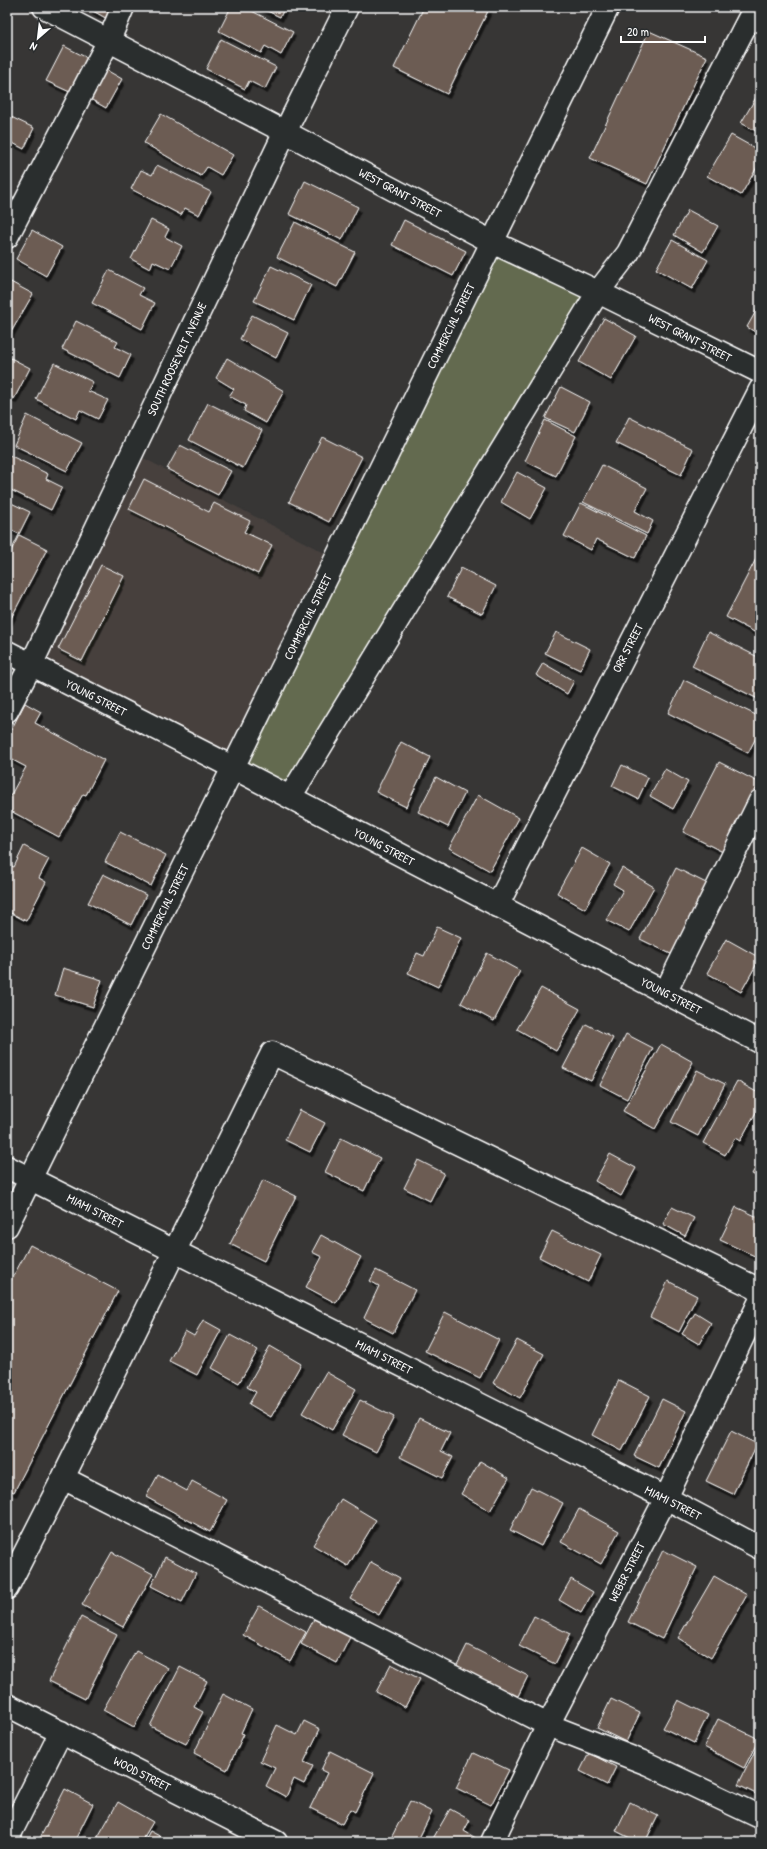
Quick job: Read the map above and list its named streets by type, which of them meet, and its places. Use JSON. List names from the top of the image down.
{
  "streets": {
    "street": [
      "WEST GRANT STREET",
      "COMMERCIAL STREET",
      "SOUTH ROOSEVELT AVENUE",
      "ORR STREET",
      "YOUNG STREET",
      "MIAMI STREET",
      "WEBER STREET",
      "WOOD STREET"
    ]
  },
  "crossings": [
    ["WEST GRANT STREET", "COMMERCIAL STREET"],
    ["WEST GRANT STREET", "SOUTH ROOSEVELT AVENUE"],
    ["COMMERCIAL STREET", "YOUNG STREET"],
    ["COMMERCIAL STREET", "MIAMI STREET"],
    ["SOUTH ROOSEVELT AVENUE", "YOUNG STREET"],
    ["ORR STREET", "YOUNG STREET"],
    ["MIAMI STREET", "WEBER STREET"]
  ],
  "scale_bar": "20 m",
  "north": "bottom left"
}
